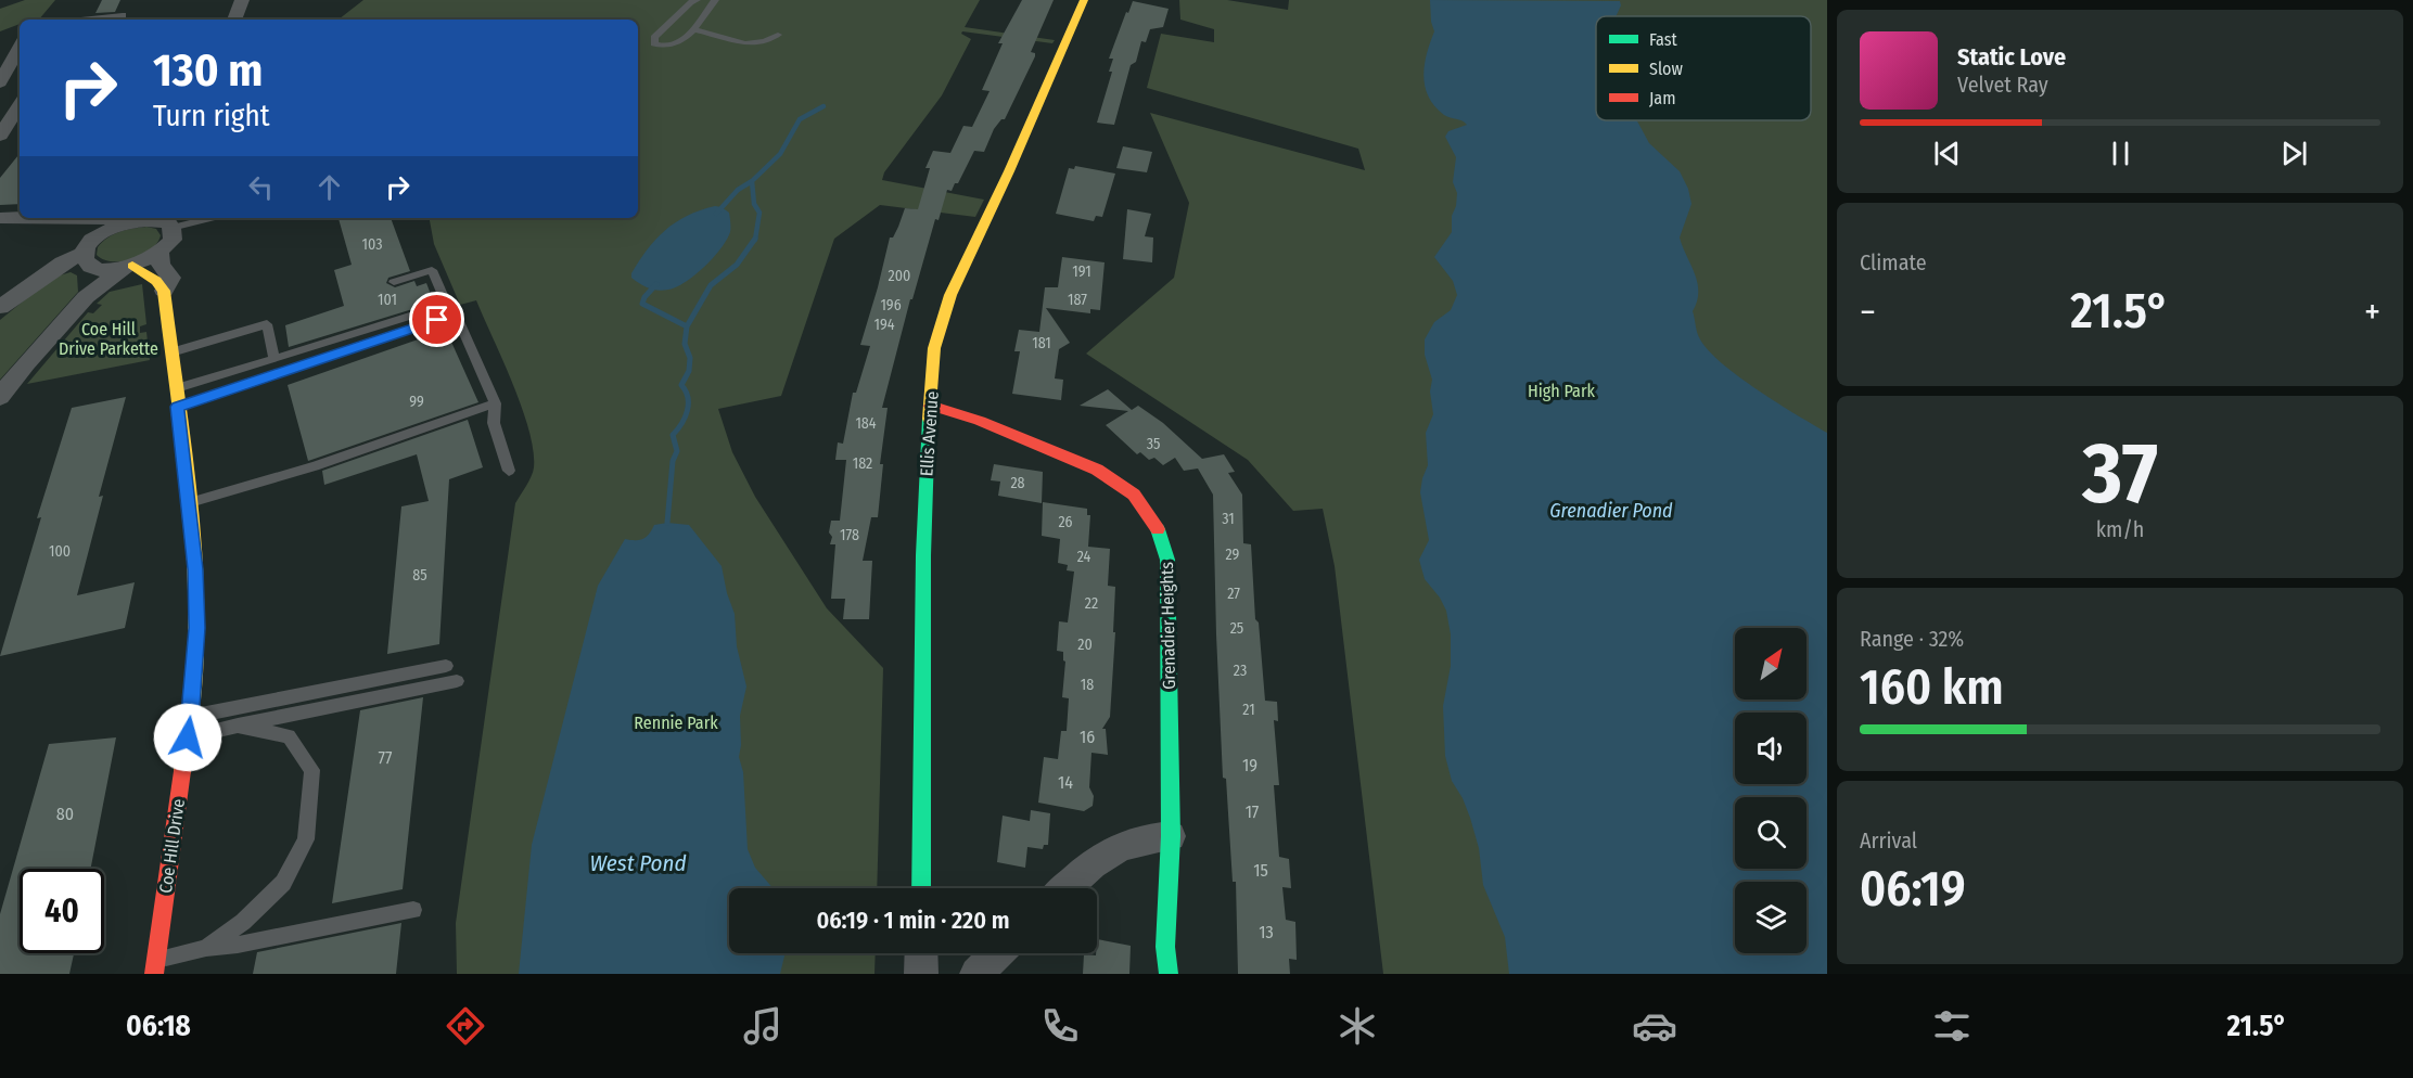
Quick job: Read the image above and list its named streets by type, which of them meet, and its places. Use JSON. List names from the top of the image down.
{
  "streets": {
    "street": ["Ellis Avenue", "Grenadier Heights", "Coe Hill Drive"]
  },
  "crossings": [
    ["Ellis Avenue", "Grenadier Heights"]
  ],
  "water": ["Grenadier Pond", "West Pond"],
  "parks": ["Coe Hill Drive Parkette", "High Park", "Rennie Park"],
  "house_numbers": [
    "103",
    "191",
    "200",
    "101",
    "187",
    "196",
    "194",
    "181",
    "99",
    "184",
    "35",
    "182",
    "28",
    "31",
    "26",
    "178",
    "100",
    "29",
    "24",
    "85",
    "27",
    "22",
    "25",
    "20",
    "23",
    "18",
    "21",
    "16",
    "77",
    "19",
    "14",
    "17",
    "80",
    "15",
    "13"
  ],
  "legend": ["Fast", "Slow", "Jam"],
  "north": "top right",
  "page": {
    "turn": ["130 m", "Turn right"],
    "song": ["Static Love", "Velvet Ray"],
    "tile": [
      "Climate",
      ["37", "km/h"],
      ["Range · 32%", "160 km"],
      ["Arrival", "06:19"]
    ],
    "heat": ["−", "21.5°", "+"],
    "limit": "40",
    "trip": "06:19 · 1 min · 220 m",
    "tabs": ["06:18", "21.5°"]
  }
}
